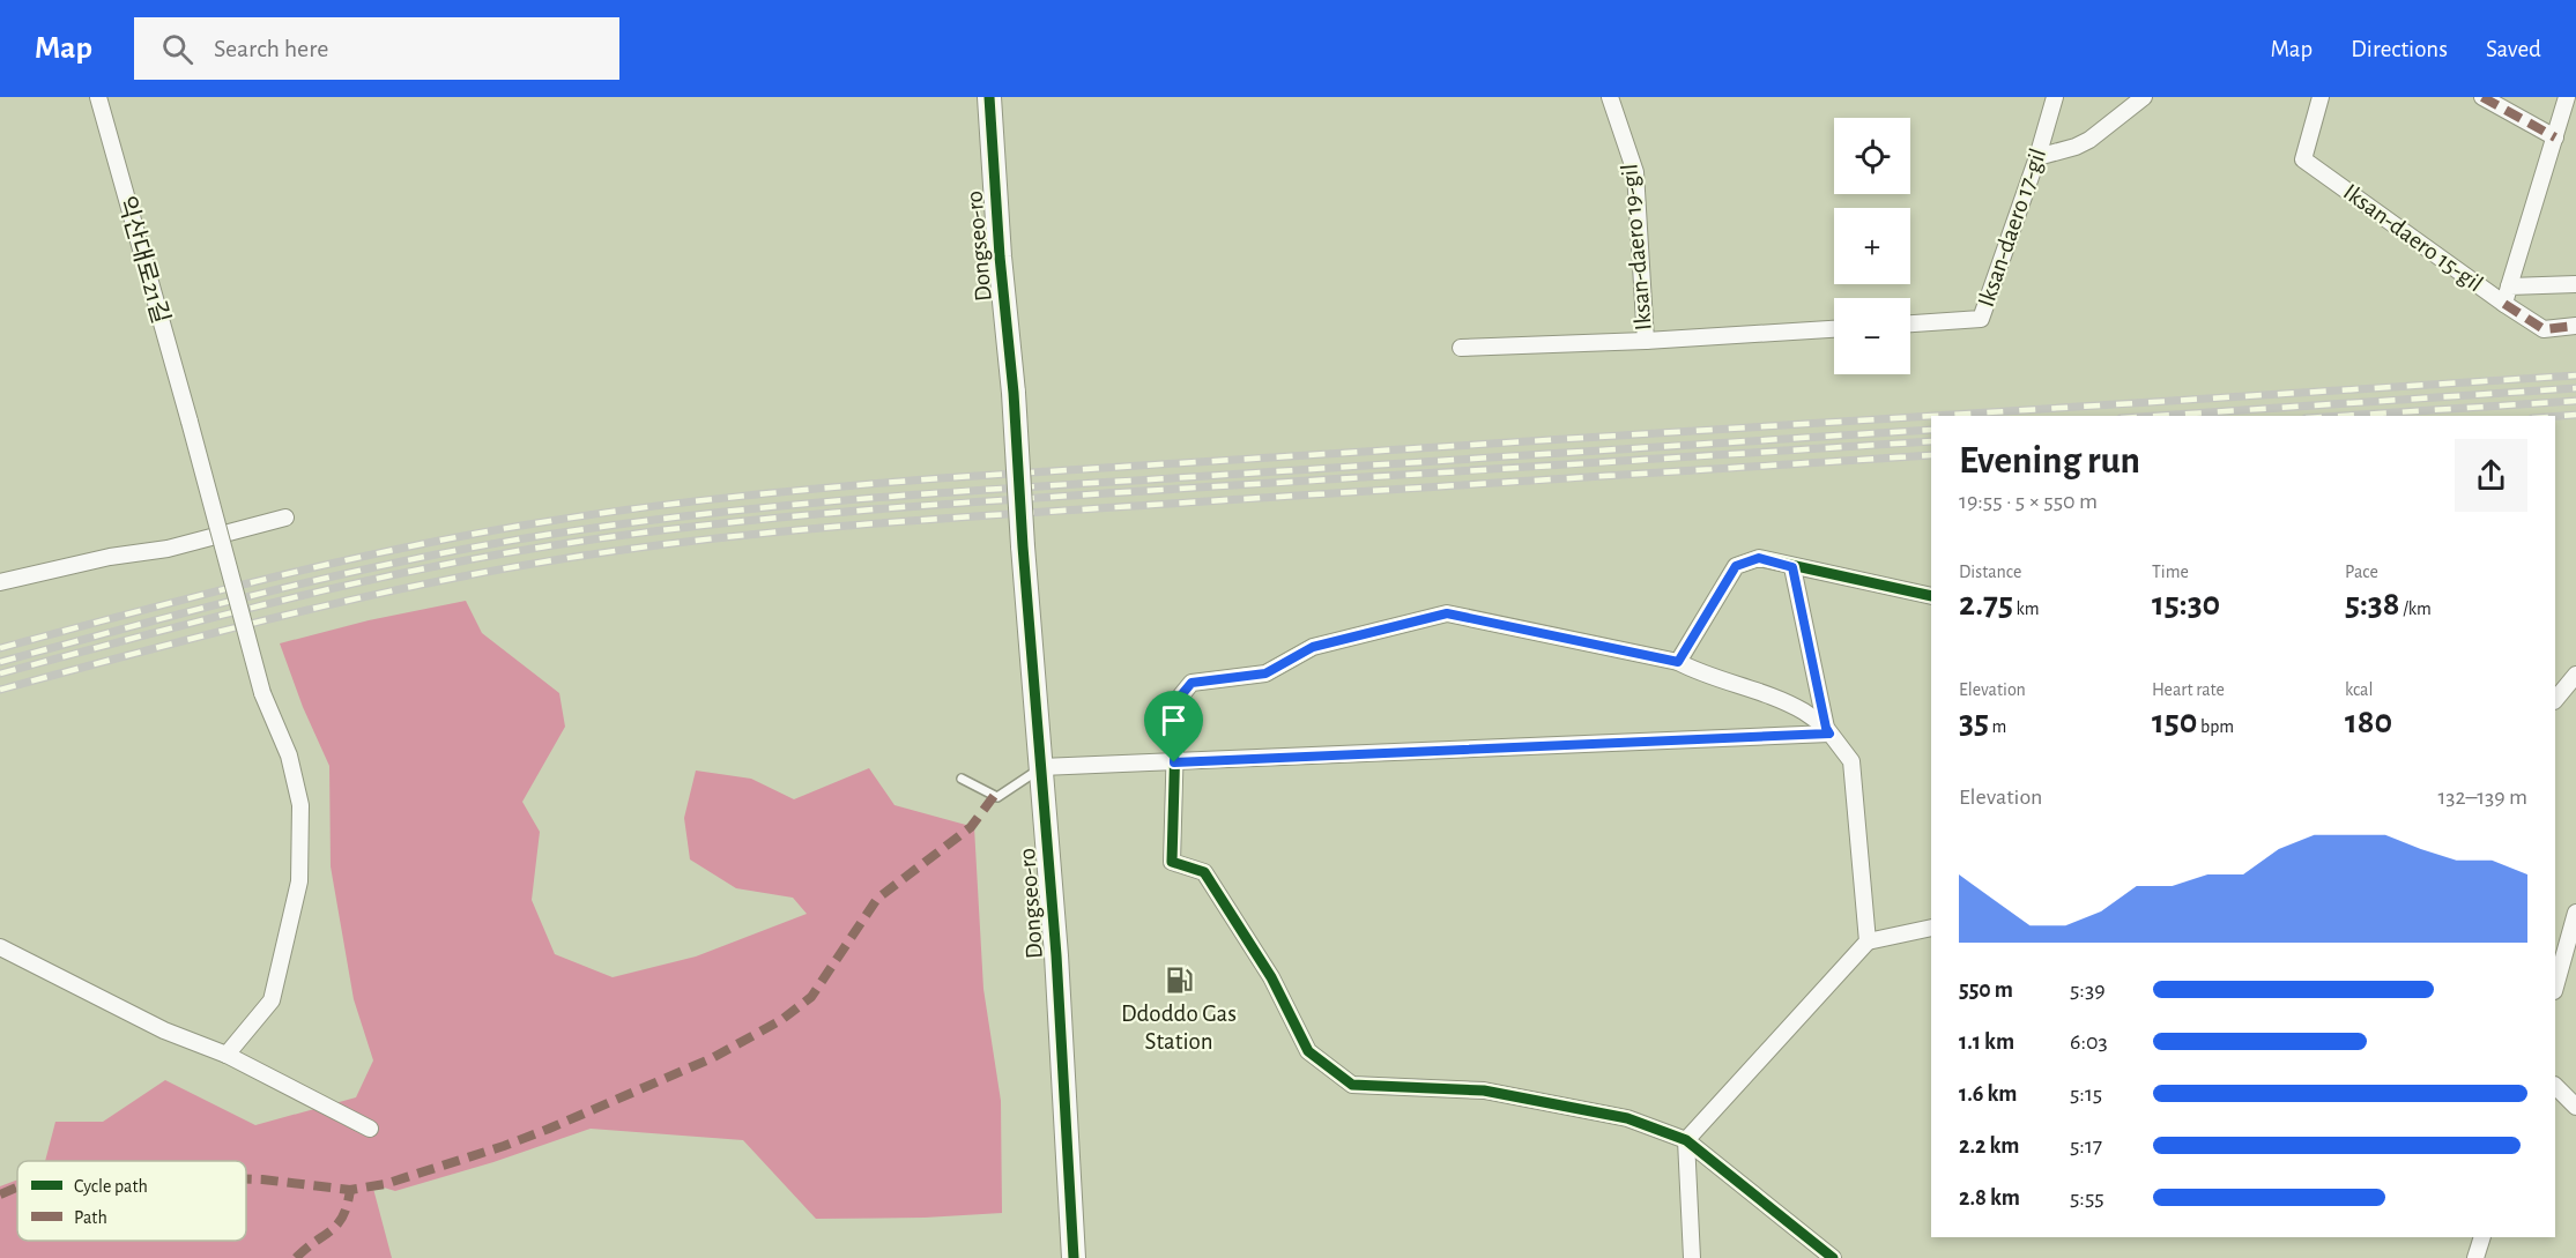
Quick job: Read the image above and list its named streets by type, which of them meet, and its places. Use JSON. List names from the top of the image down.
{
  "streets": {
    "street": [
      "Iksan-daero 17-gil",
      "Iksan-daero 15-gil",
      "Dongseo-ro",
      "Iksan-daero 19-gil",
      "익산대로21길"
    ]
  },
  "places": {
    "fuel station": ["Ddoddo Gas Station"]
  },
  "legend": ["Cycle path", "Path"],
  "page": {
    "header": "Map",
    "search": "Search here",
    "nav": ["Map", "Directions", "Saved"],
    "map_buttons": ["+", "−"],
    "heading": ["Evening run", "19:55 · 5 × 550 m"],
    "stats": [
      ["Distance", "2.75 km"],
      ["Time", "15:30"],
      ["Pace", "5:38 /km"],
      ["Elevation", "35 m"],
      ["Heart rate", "150 bpm"],
      ["kcal", "180"]
    ],
    "chart": ["Elevation", "132–139 m"],
    "list": [
      {
        "name": "550 m",
        "note": "5:39"
      },
      {
        "name": "1.1 km",
        "note": "6:03"
      },
      {
        "name": "1.6 km",
        "note": "5:15"
      },
      {
        "name": "2.2 km",
        "note": "5:17"
      },
      {
        "name": "2.8 km",
        "note": "5:55"
      }
    ]
  }
}
